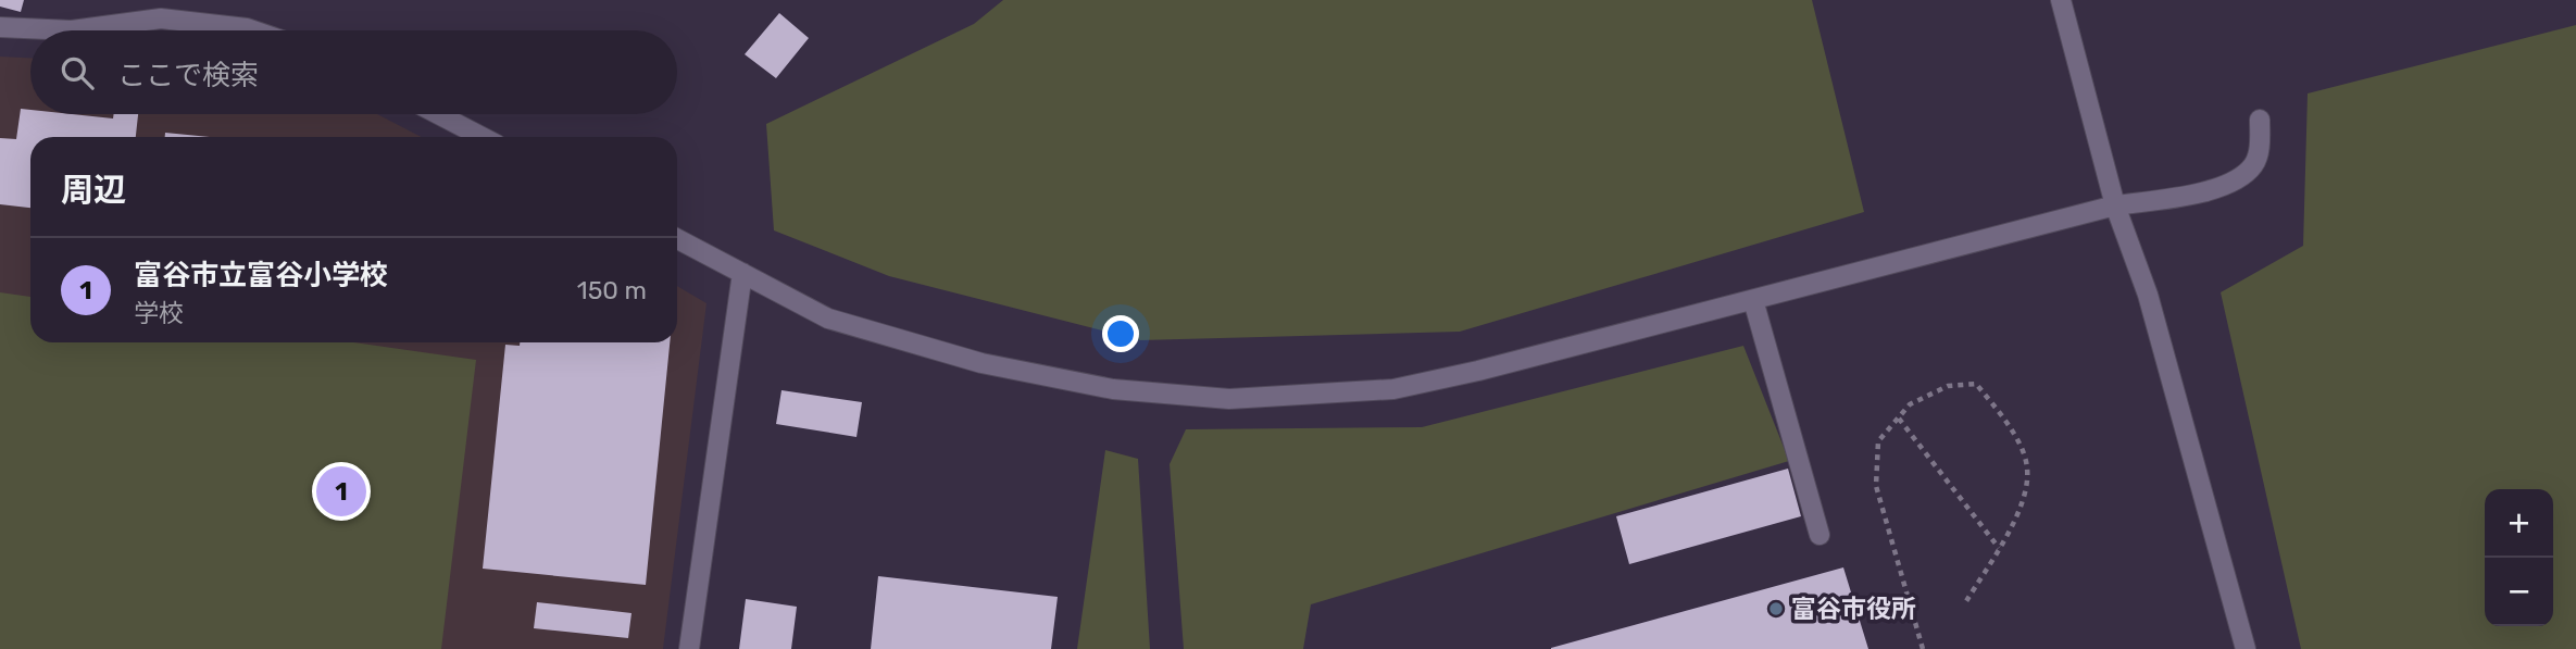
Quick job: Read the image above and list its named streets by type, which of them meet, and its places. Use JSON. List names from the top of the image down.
{
  "places": ["富谷市役所"],
  "page": {
    "search": "ここで検索",
    "heading": "周辺",
    "list": [
      {
        "mark": "1",
        "name": "富谷市立富谷小学校",
        "note": "学校",
        "value": "150 m"
      }
    ],
    "pins": "1",
    "map_buttons": ["+", "−"]
  }
}
